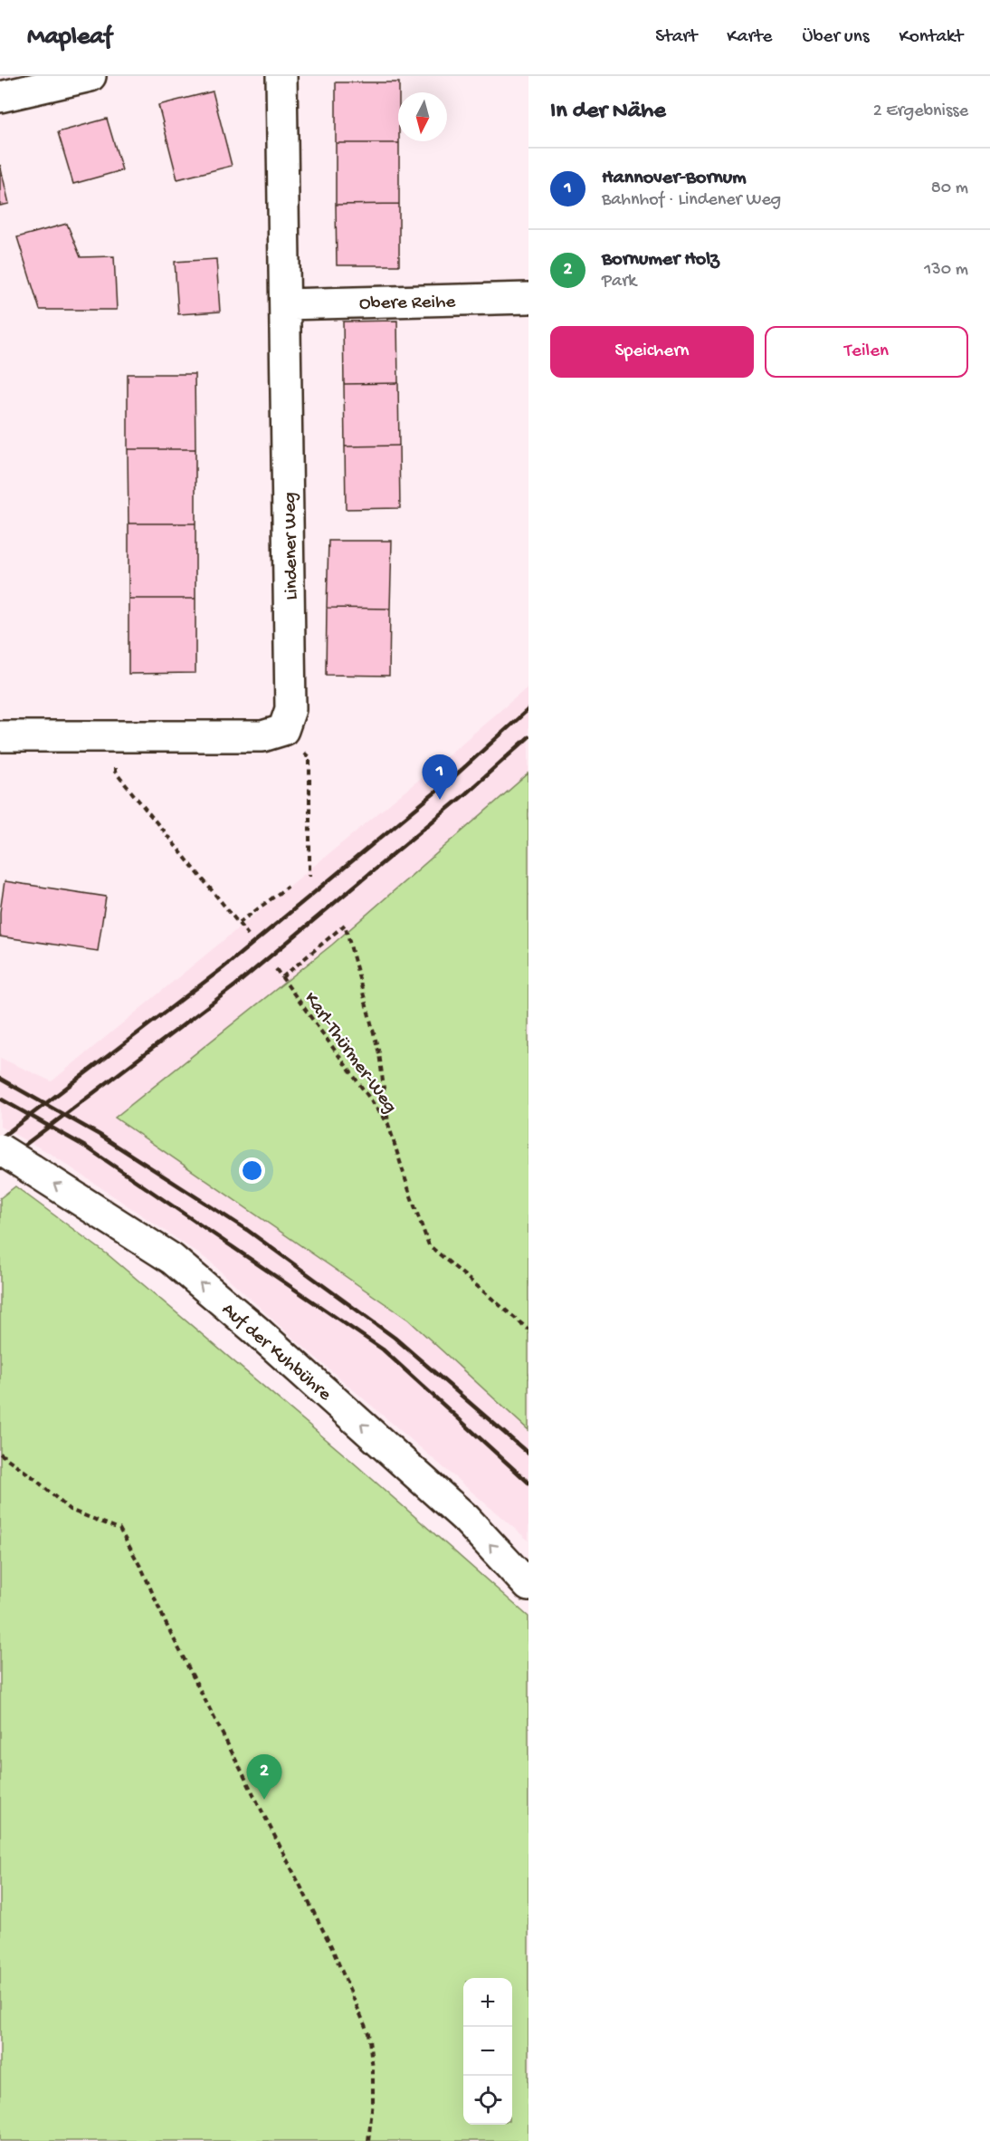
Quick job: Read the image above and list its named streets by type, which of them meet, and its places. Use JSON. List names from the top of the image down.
{
  "streets": {
    "street": ["Obere Reihe", "Lindener Weg", "Auf der Kuhbühre"],
    "path": ["Karl-Thürmer-Weg"]
  },
  "crossings": [
    ["Obere Reihe", "Lindener Weg"]
  ],
  "one_way": ["Auf der Kuhbühre"],
  "north": "bottom",
  "page": {
    "header": "Mapleaf",
    "nav": [
      "Start",
      "Karte",
      "Über uns",
      "Kontakt"
    ],
    "heading": ["In der Nähe", "2 Ergebnisse"],
    "list": [
      {
        "mark": "1",
        "name": "Hannover-Bornum",
        "note": "Bahnhof · Lindener Weg",
        "value": "80 m"
      },
      {
        "mark": "2",
        "name": "Bornumer Holz",
        "note": "Park",
        "value": "130 m"
      }
    ],
    "buttons": ["Speichern", "Teilen"],
    "pins": ["1", "2"],
    "map_buttons": ["+", "−"]
  }
}
